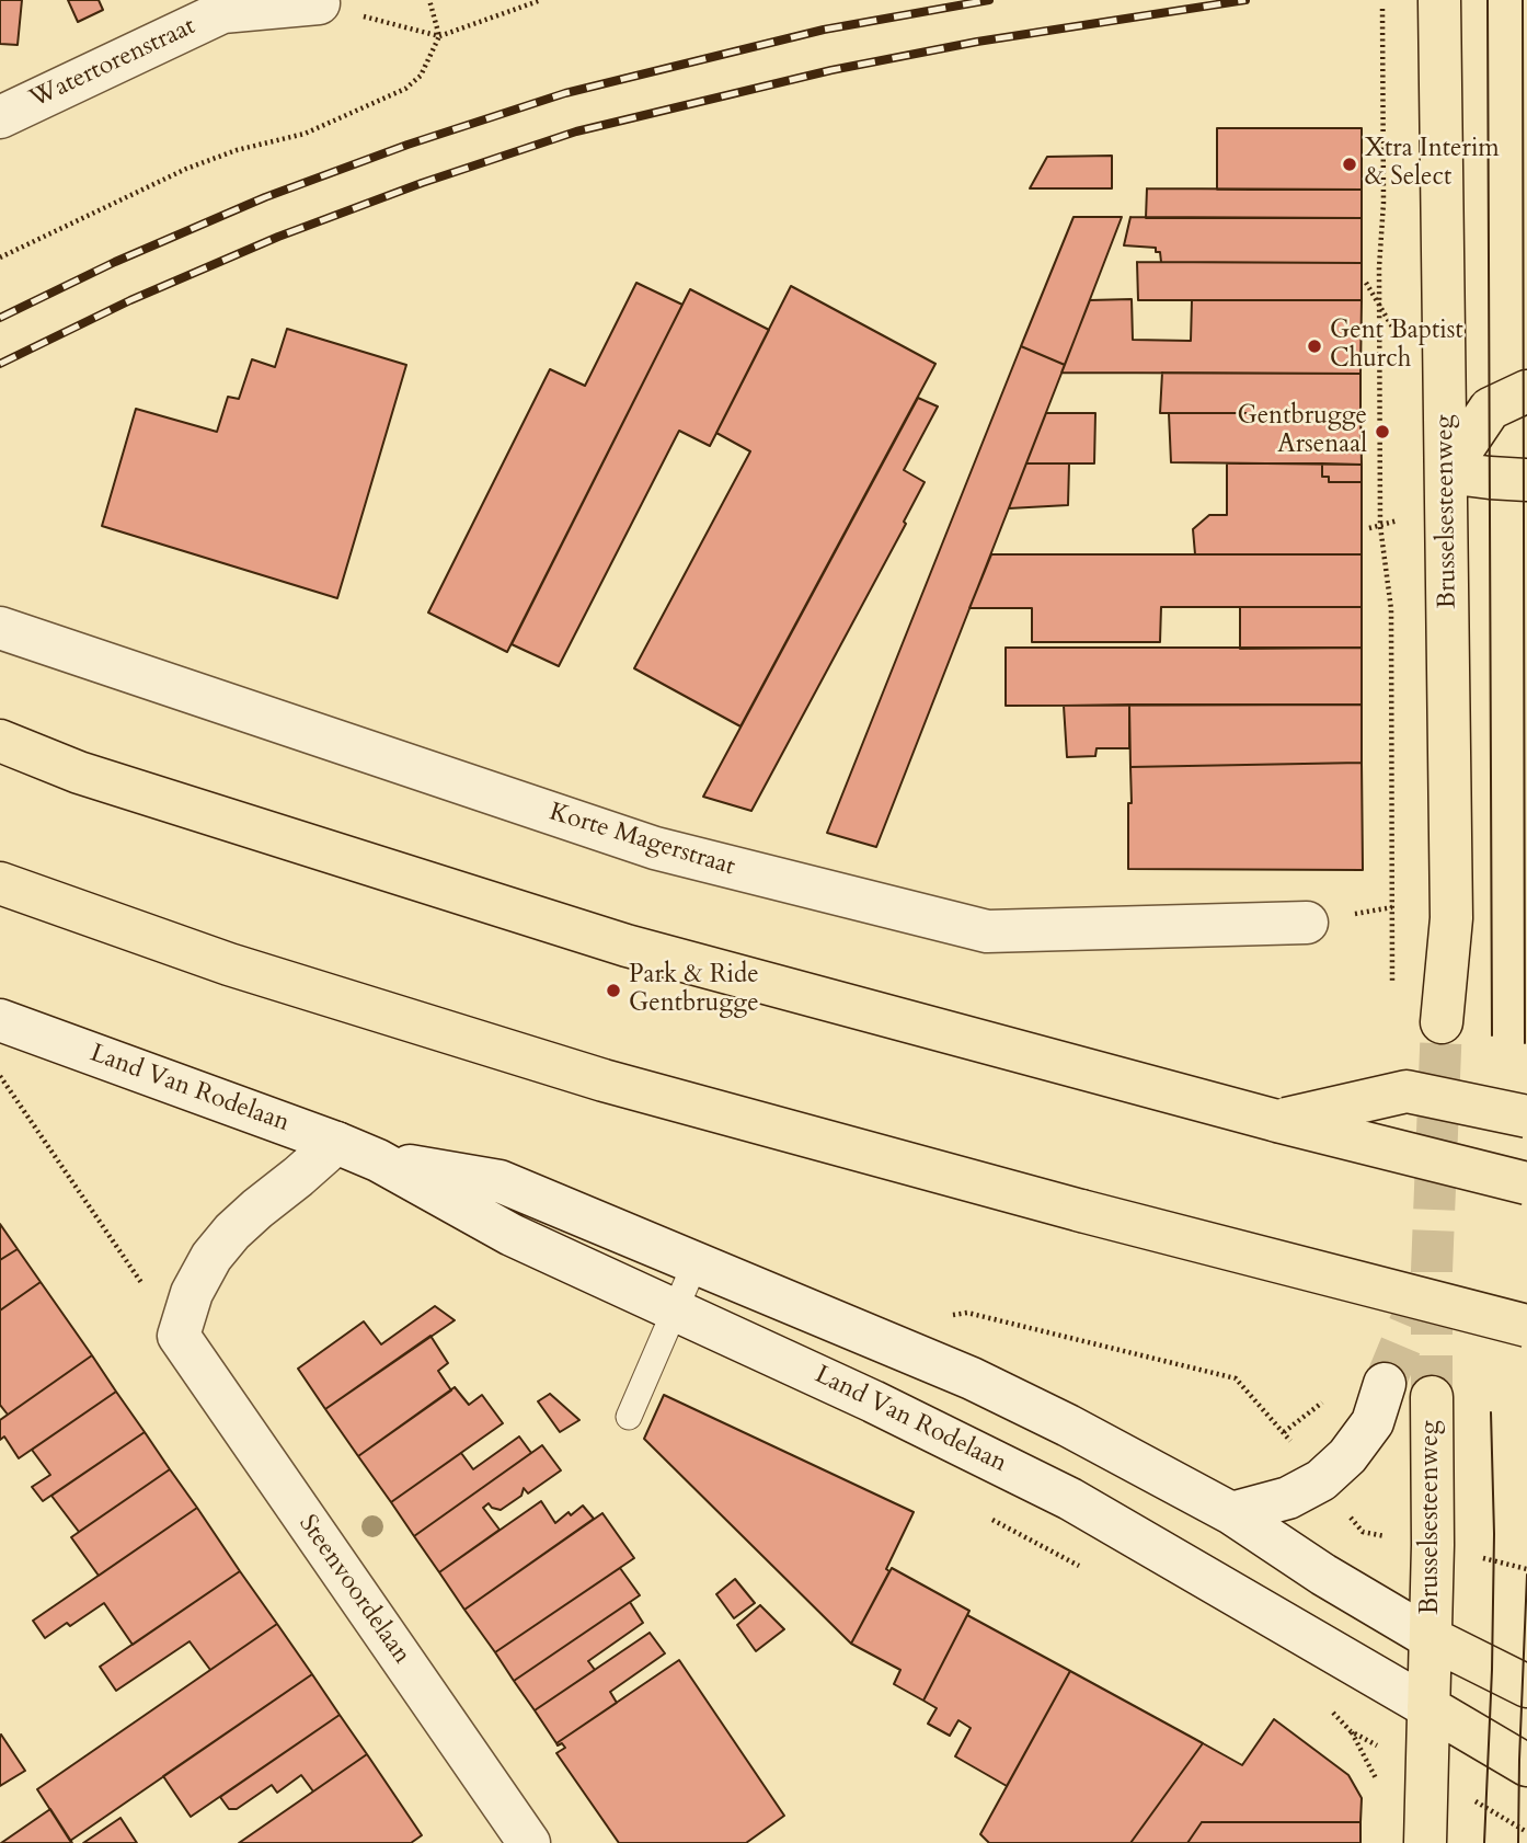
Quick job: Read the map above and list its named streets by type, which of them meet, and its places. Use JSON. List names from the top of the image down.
{
  "streets": {
    "main road": ["Brusselsesteenweg"],
    "street": [
      "Watertorenstraat",
      "Korte Magerstraat",
      "Land Van Rodelaan",
      "Steenvoordelaan"
    ]
  },
  "crossings": [
    ["Brusselsesteenweg", "Land Van Rodelaan"]
  ],
  "places": [
    "Xtra Interim & Select",
    "Gent Baptist Church",
    "Gentbrugge Arsenaal",
    "Park & Ride Gentbrugge"
  ]
}
